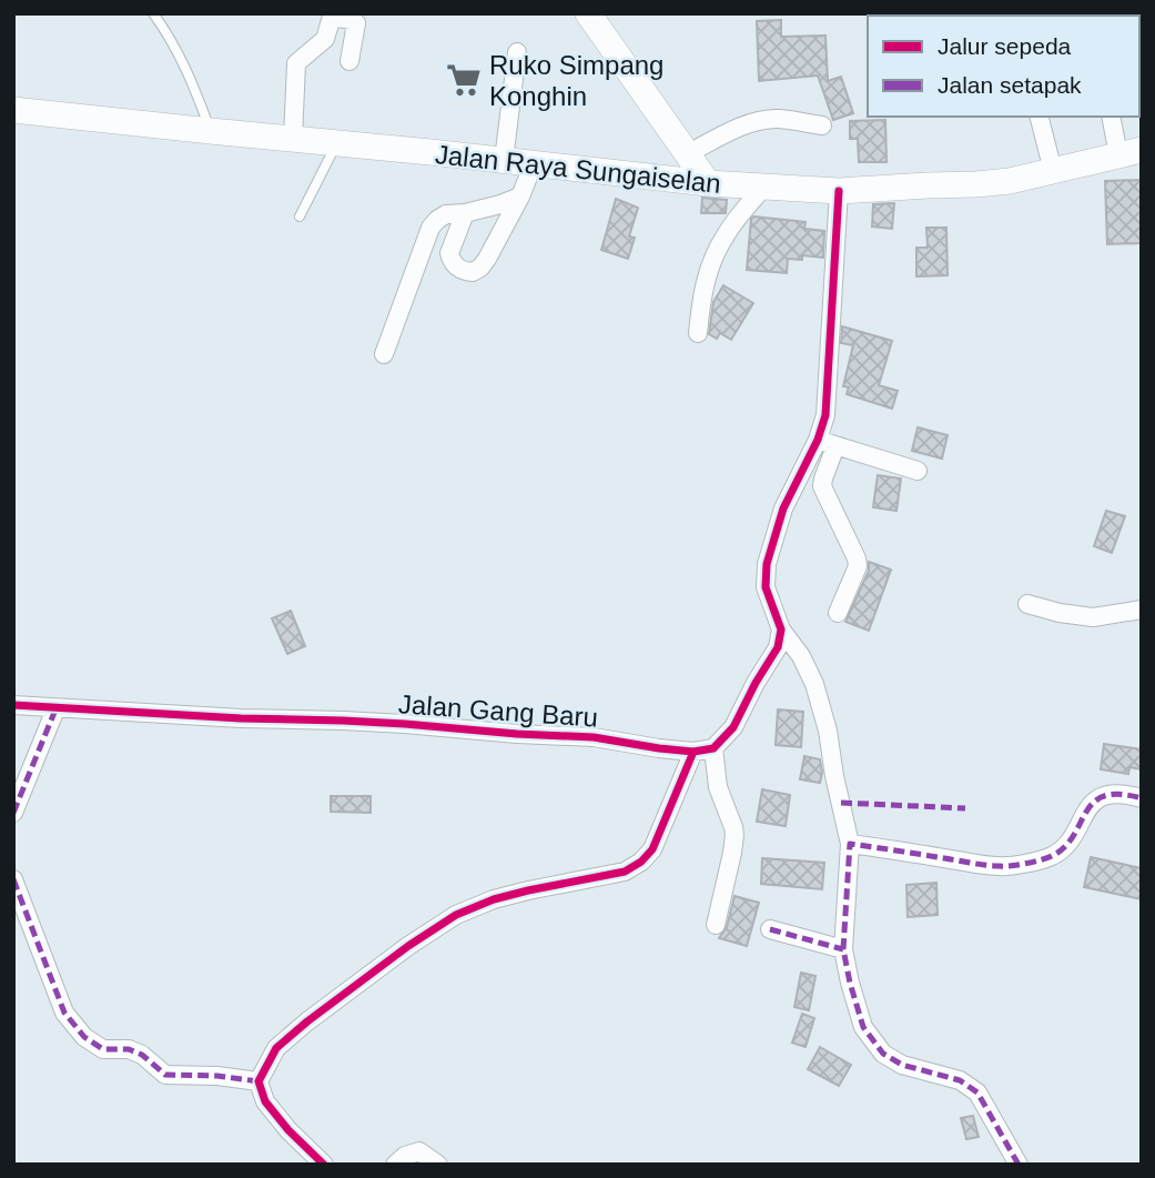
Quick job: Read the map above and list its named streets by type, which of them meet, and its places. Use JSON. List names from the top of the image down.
{
  "streets": {
    "main road": ["Jalan Raya Sungaiselan"],
    "street": ["Jalan Gang Baru"]
  },
  "places": {
    "supermarket": ["Ruko Simpang Konghin"]
  },
  "legend": ["Jalur sepeda", "Jalan setapak"]
}
